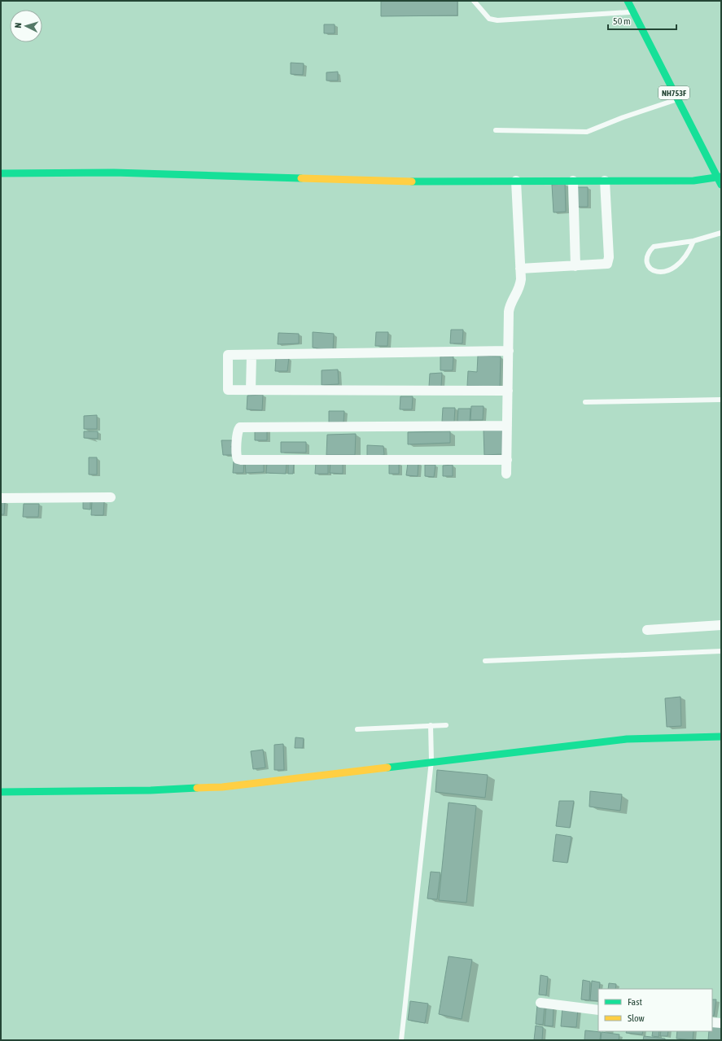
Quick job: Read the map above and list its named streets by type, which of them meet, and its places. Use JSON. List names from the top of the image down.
{
  "streets": {
    "main road": ["NH753F"]
  },
  "legend": ["Fast", "Slow"],
  "scale_bar": "50 m",
  "north": "left"
}
